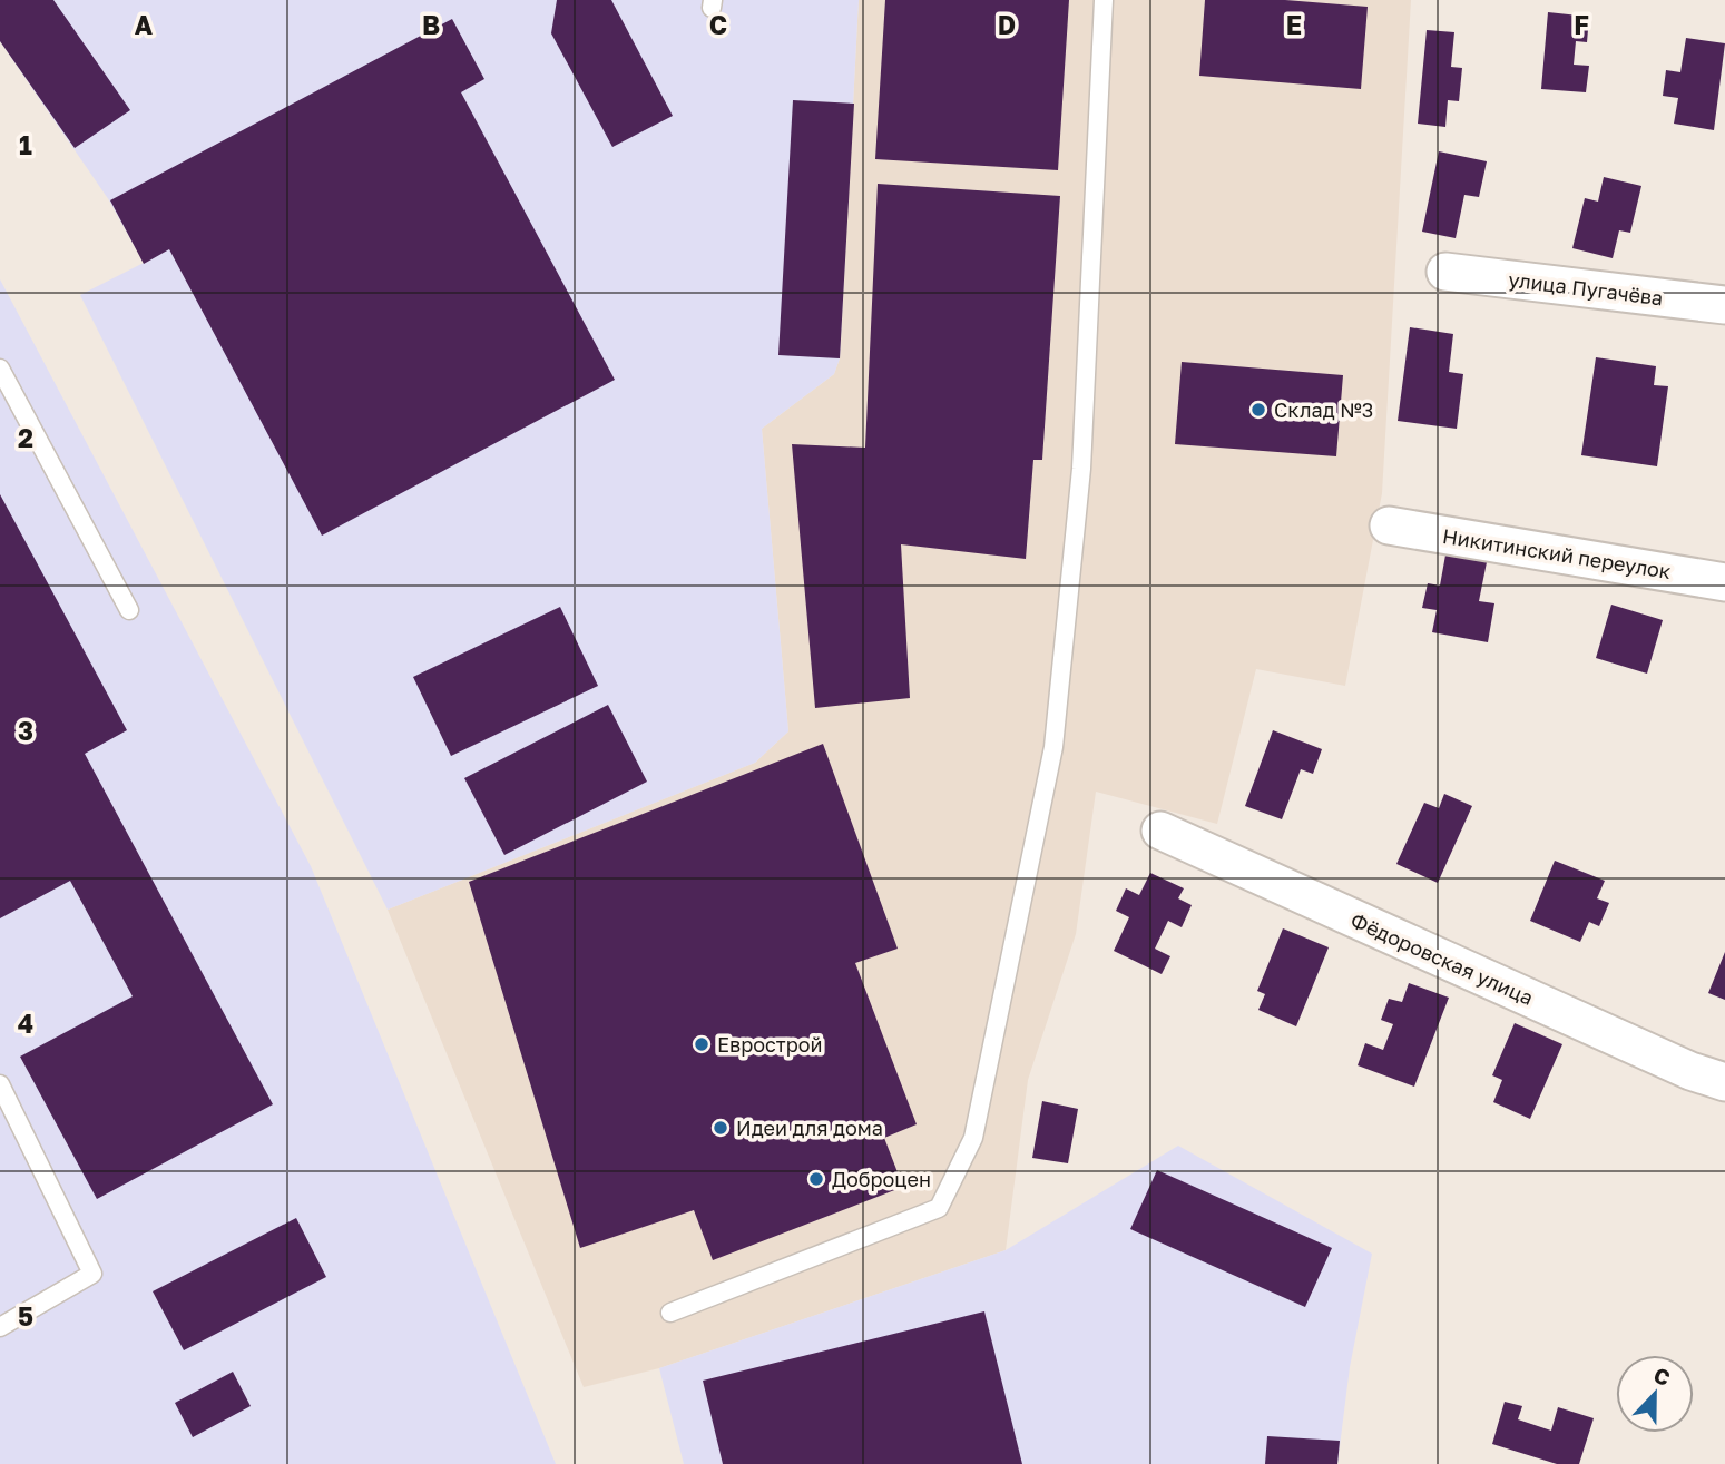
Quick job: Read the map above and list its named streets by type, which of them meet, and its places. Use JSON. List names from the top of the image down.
{
  "streets": {
    "street": ["улица Пугачёва", "Никитинский переулок", "Фёдоровская улица"]
  },
  "places": [
    "Склад №3",
    "Еврострой",
    "Идеи для дома",
    "Доброцен"
  ],
  "north": "top",
  "grid": {
    "columns": [
      "A",
      "B",
      "C",
      "D",
      "E",
      "F"
    ],
    "rows": [
      "1",
      "2",
      "3",
      "4",
      "5"
    ]
  }
}
